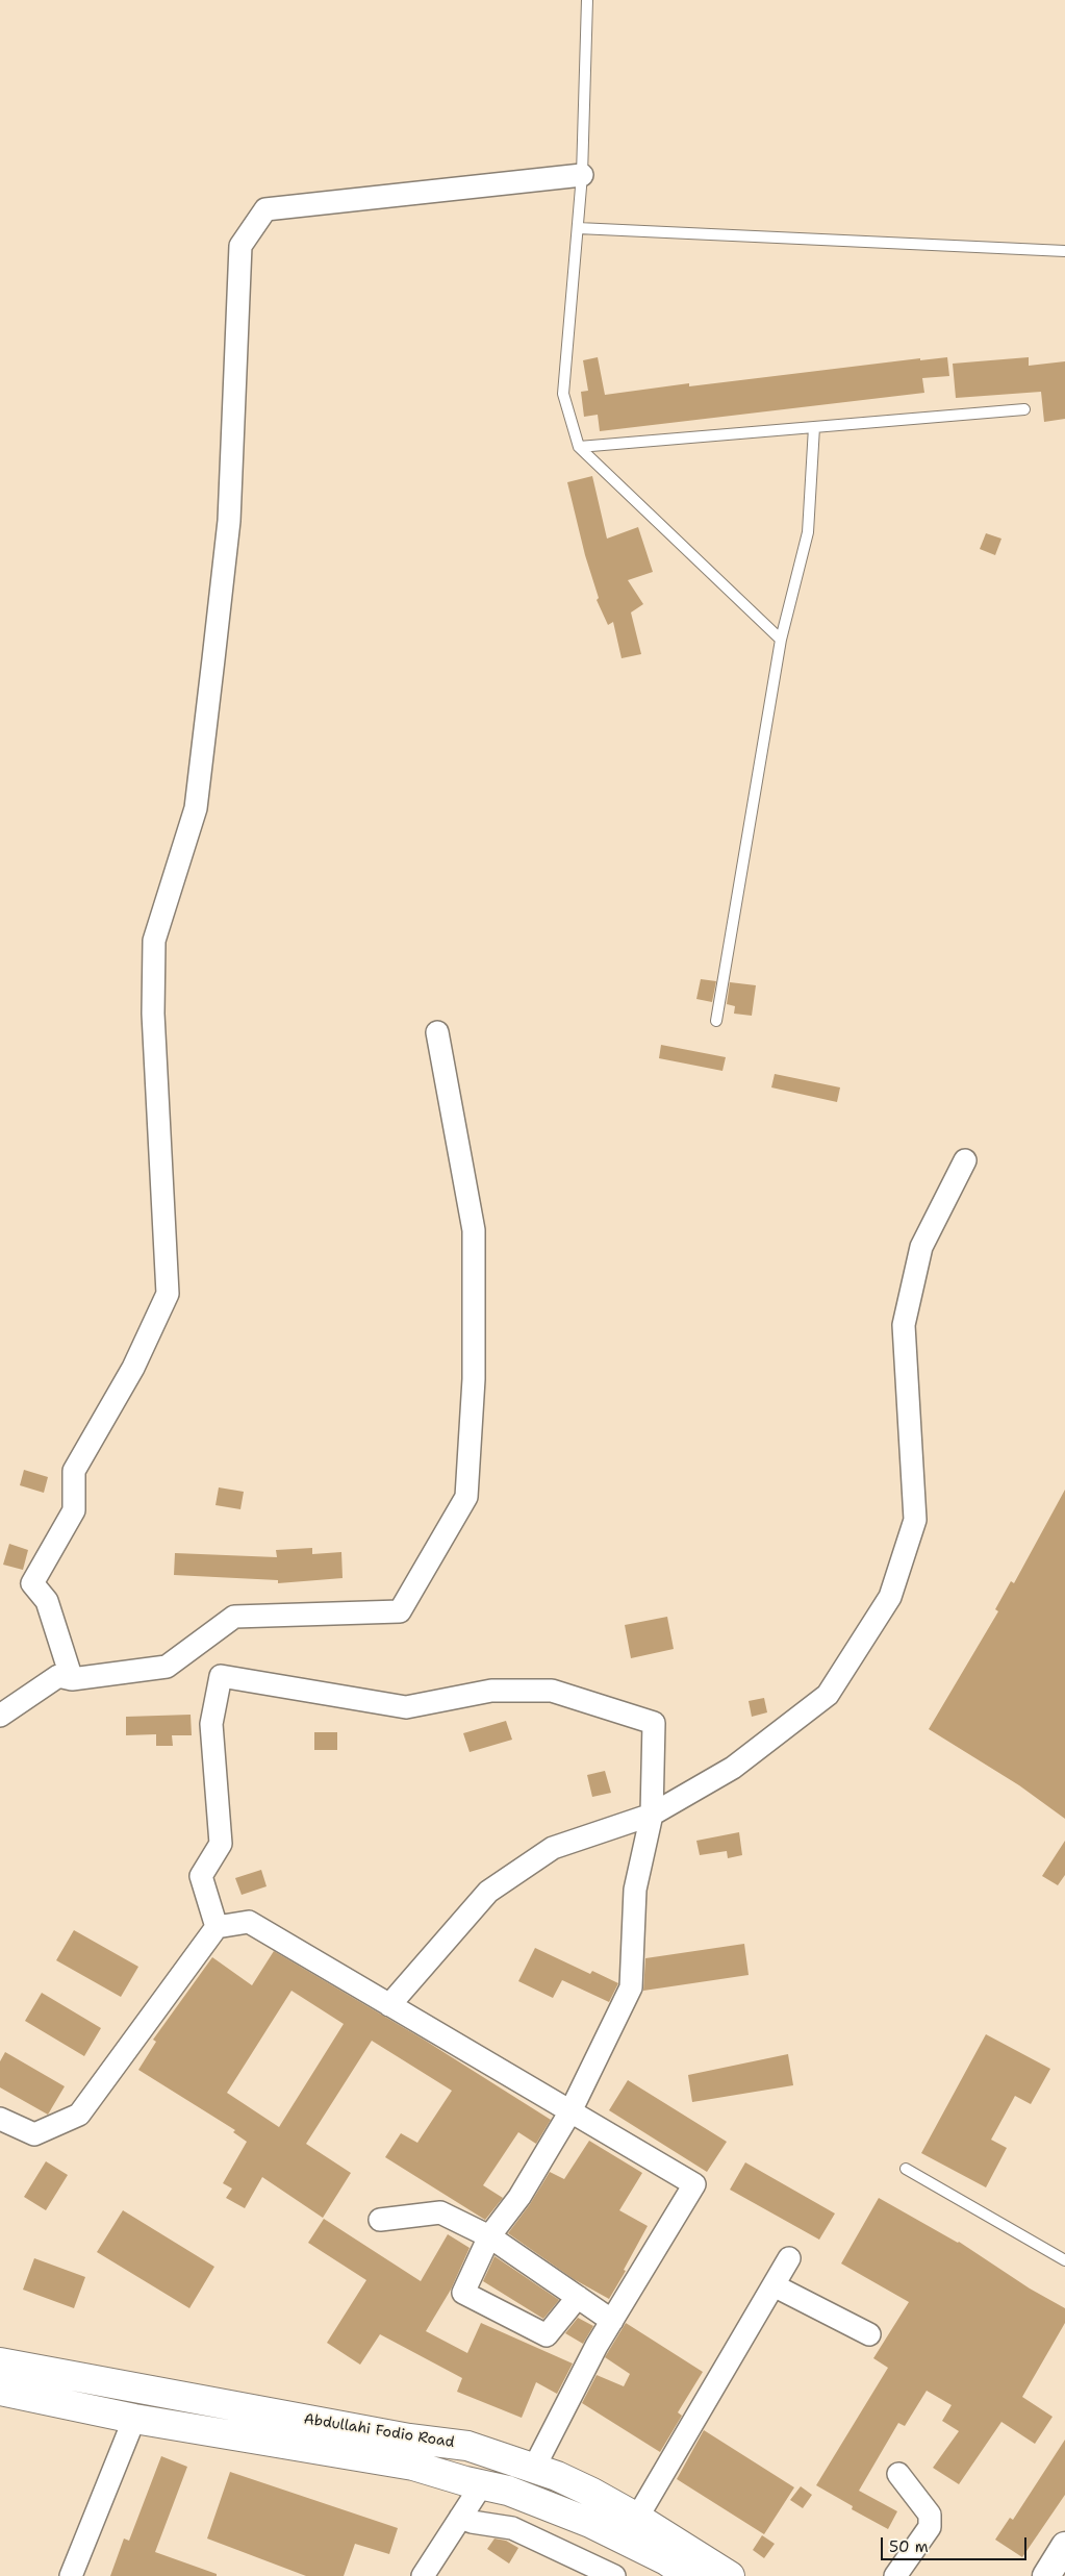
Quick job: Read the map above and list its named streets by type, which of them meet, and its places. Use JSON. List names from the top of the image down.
{
  "streets": {
    "main road": ["Abdullahi Fodio Road"]
  },
  "scale_bar": "50 m"
}
